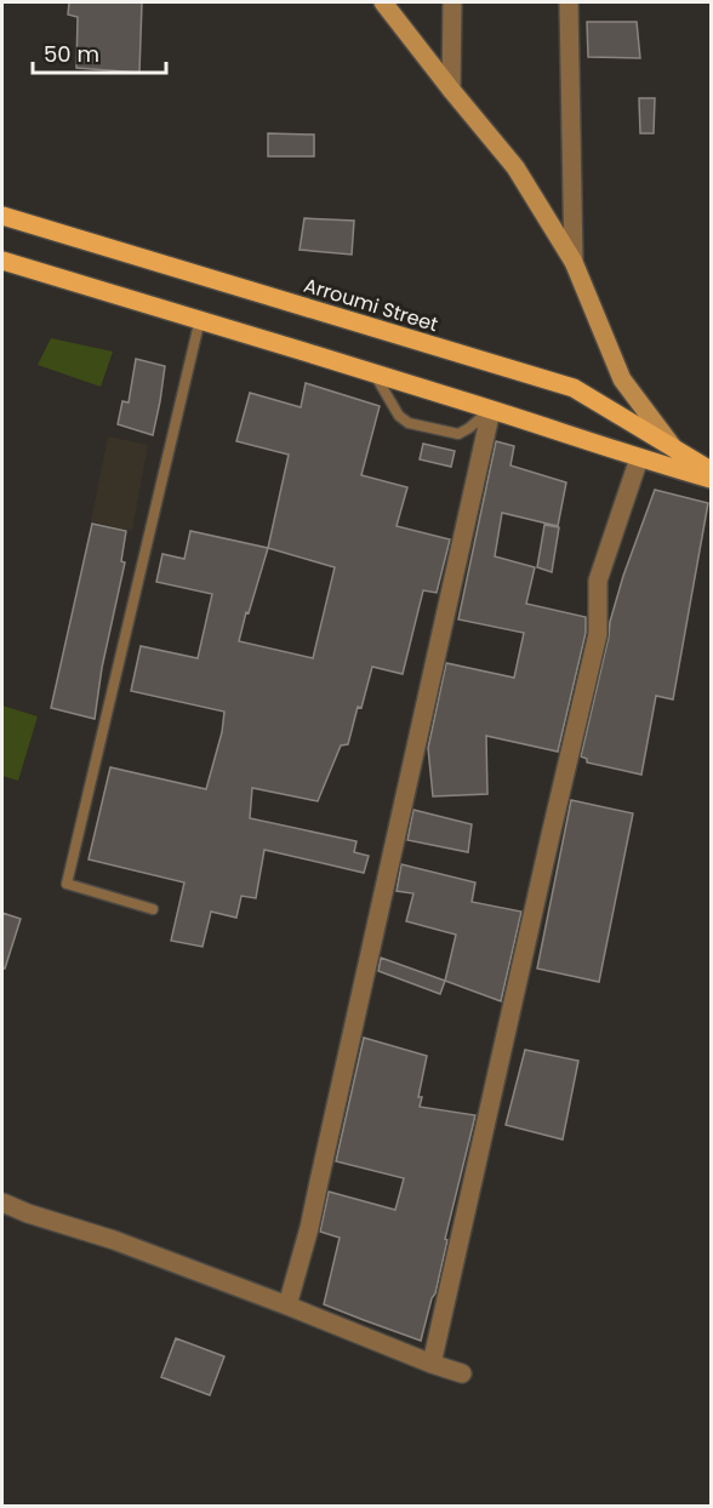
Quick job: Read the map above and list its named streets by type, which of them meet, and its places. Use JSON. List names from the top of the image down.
{
  "streets": {
    "main road": ["Arroumi Street"]
  },
  "scale_bar": "50 m"
}
